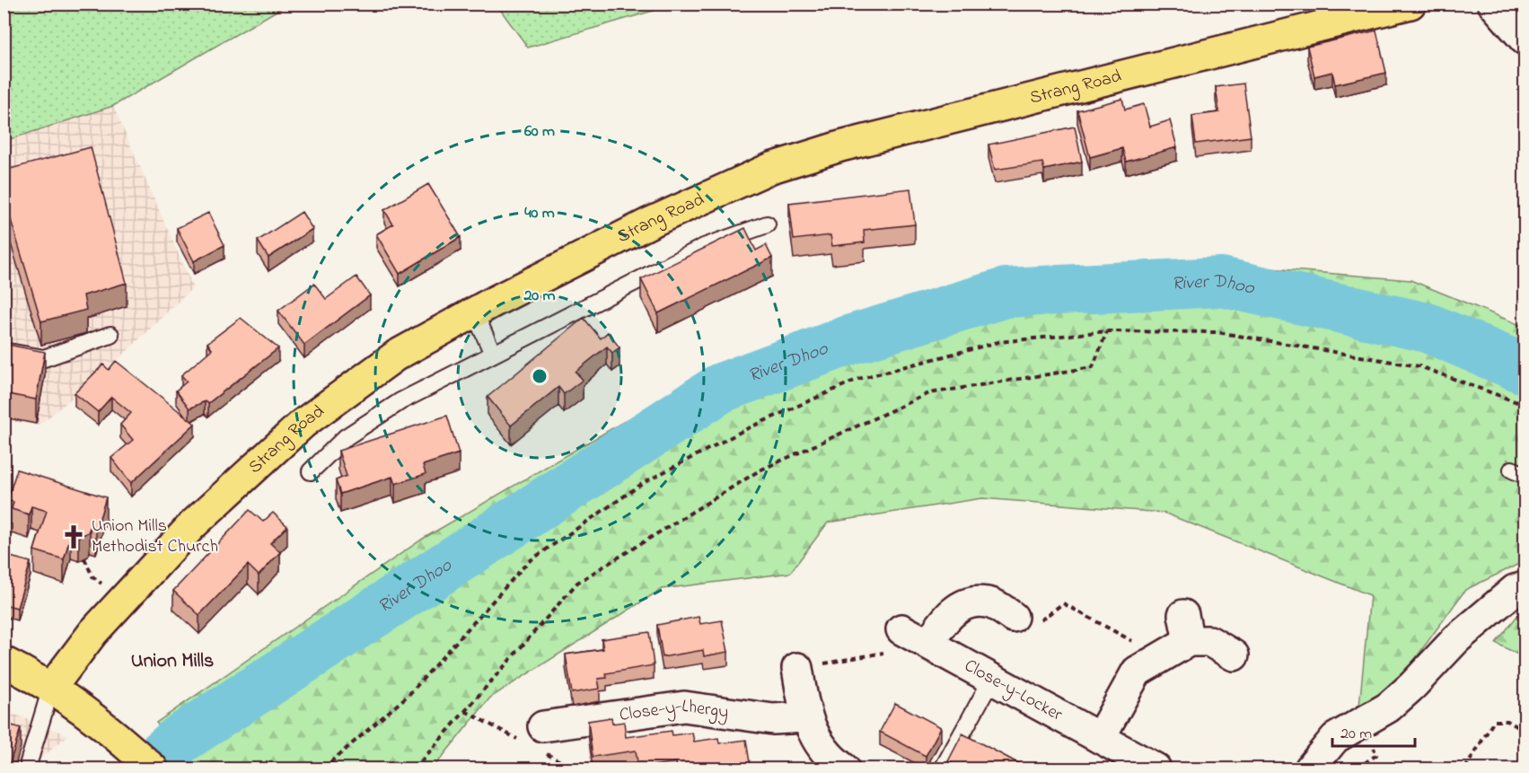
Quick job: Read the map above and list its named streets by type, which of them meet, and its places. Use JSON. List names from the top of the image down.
{
  "streets": {
    "main road": ["Strang Road"],
    "street": ["Close-y-Locker", "Close-y-Lhergy"]
  },
  "districts": ["Union Mills"],
  "water": ["River Dhoo"],
  "places": {
    "church": ["Union Mills Methodist Church"]
  },
  "scale_bar": "20 m",
  "rings": ["60 m", "40 m", "20 m"]
}
